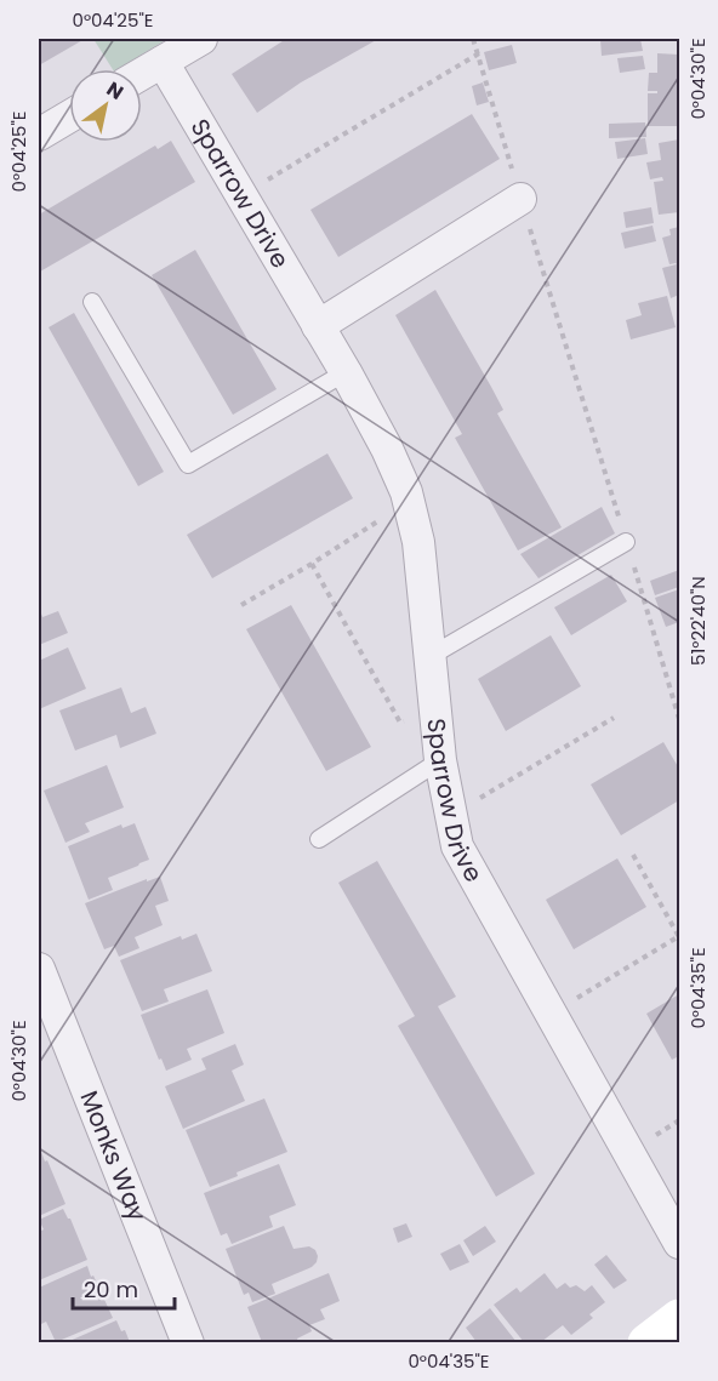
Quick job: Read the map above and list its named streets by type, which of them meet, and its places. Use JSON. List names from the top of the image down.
{
  "streets": {
    "street": ["Sparrow Drive", "Monks Way"]
  },
  "scale_bar": "20 m",
  "north": "top right",
  "coordinates": [
    "0°04'25\"E",
    "0°04'30\"E",
    "51°22'40\"N",
    "0°04'35\"E"
  ]
}
